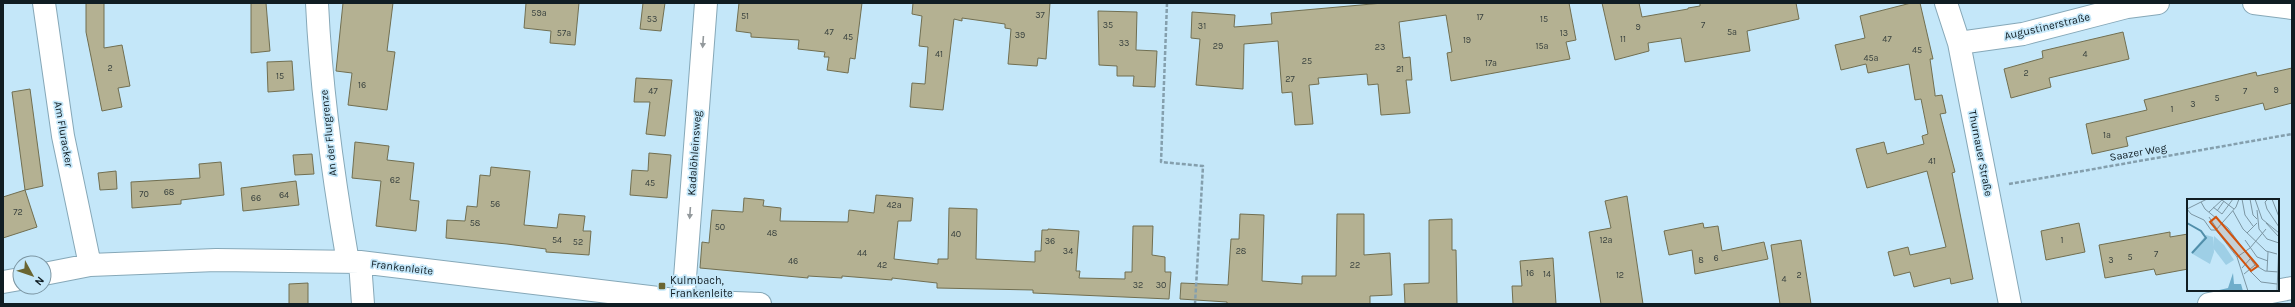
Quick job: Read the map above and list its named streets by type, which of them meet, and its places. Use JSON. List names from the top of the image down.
{
  "streets": {
    "street": [
      "Augustinerstraße",
      "An der Flurgrenze",
      "Am Fluracker",
      "Kadalöhleinsweg",
      "Thurnauer Straße",
      "Frankenleite"
    ],
    "path": ["Saazer Weg"]
  },
  "crossings": [
    ["Augustinerstraße", "Thurnauer Straße"],
    ["An der Flurgrenze", "Frankenleite"],
    ["Am Fluracker", "Frankenleite"],
    ["Saazer Weg", "Thurnauer Straße"],
    ["Kadalöhleinsweg", "Frankenleite"]
  ],
  "one_way": ["Kadalöhleinsweg"],
  "places": {
    "transit": ["Kulmbach, Frankenleite"]
  },
  "house_numbers": [
    "59a",
    "37",
    "51",
    "17",
    "53",
    "15",
    "35",
    "7",
    "31",
    "9",
    "47",
    "5a",
    "57a",
    "13",
    "39",
    "45",
    "11",
    "47",
    "19",
    "33",
    "29",
    "15a",
    "23",
    "45",
    "41",
    "4",
    "45a",
    "25",
    "17a",
    "2",
    "21",
    "2",
    "15",
    "27",
    "16",
    "9",
    "47",
    "7",
    "5",
    "3",
    "1",
    "1a",
    "41",
    "62",
    "45",
    "68",
    "70",
    "64",
    "66",
    "56",
    "42a",
    "72",
    "58",
    "50",
    "48",
    "40",
    "54",
    "12a",
    "1",
    "36",
    "52",
    "34",
    "28",
    "44",
    "7",
    "5",
    "6",
    "8",
    "3",
    "46",
    "42",
    "22",
    "16",
    "14",
    "12",
    "2",
    "4",
    "32",
    "30"
  ],
  "north": "bottom right"
}
